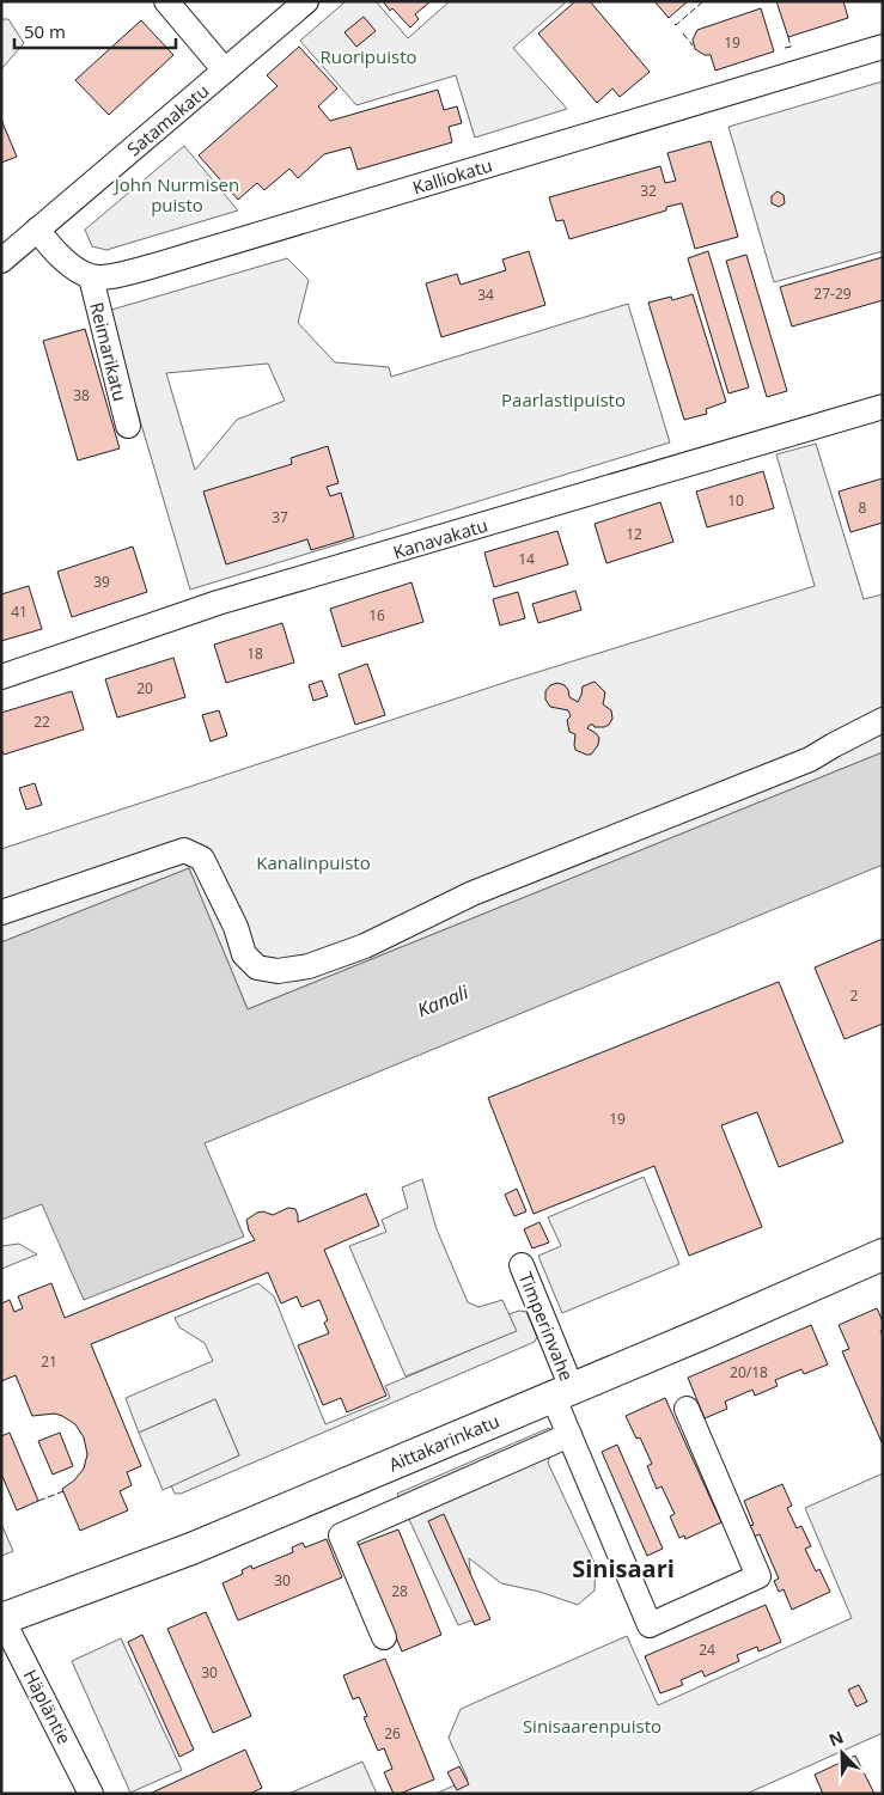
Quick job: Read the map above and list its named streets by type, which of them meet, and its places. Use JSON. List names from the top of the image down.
{
  "streets": {
    "main road": ["Aittakarinkatu"],
    "street": [
      "Satamakatu",
      "Kalliokatu",
      "Reimarikatu",
      "Kanavakatu",
      "Timperinvahe",
      "Häpläntie"
    ]
  },
  "crossings": [
    ["Kalliokatu", "Reimarikatu"],
    ["Timperinvahe", "Aittakarinkatu"],
    ["Aittakarinkatu", "Häpläntie"]
  ],
  "districts": ["Sinisaari"],
  "water": ["Kanali"],
  "parks": [
    "Ruoripuisto",
    "John Nurmisen puisto",
    "Paarlastipuisto",
    "Kanalinpuisto",
    "Sinisaarenpuisto"
  ],
  "house_numbers": [
    "19",
    "32",
    "27-29",
    "34",
    "38",
    "10",
    "8",
    "37",
    "12",
    "14",
    "39",
    "41",
    "16",
    "18",
    "20",
    "22",
    "2",
    "19",
    "21",
    "20/18",
    "30",
    "28",
    "24",
    "30",
    "26"
  ],
  "scale_bar": "50 m",
  "north": "top left"
}
